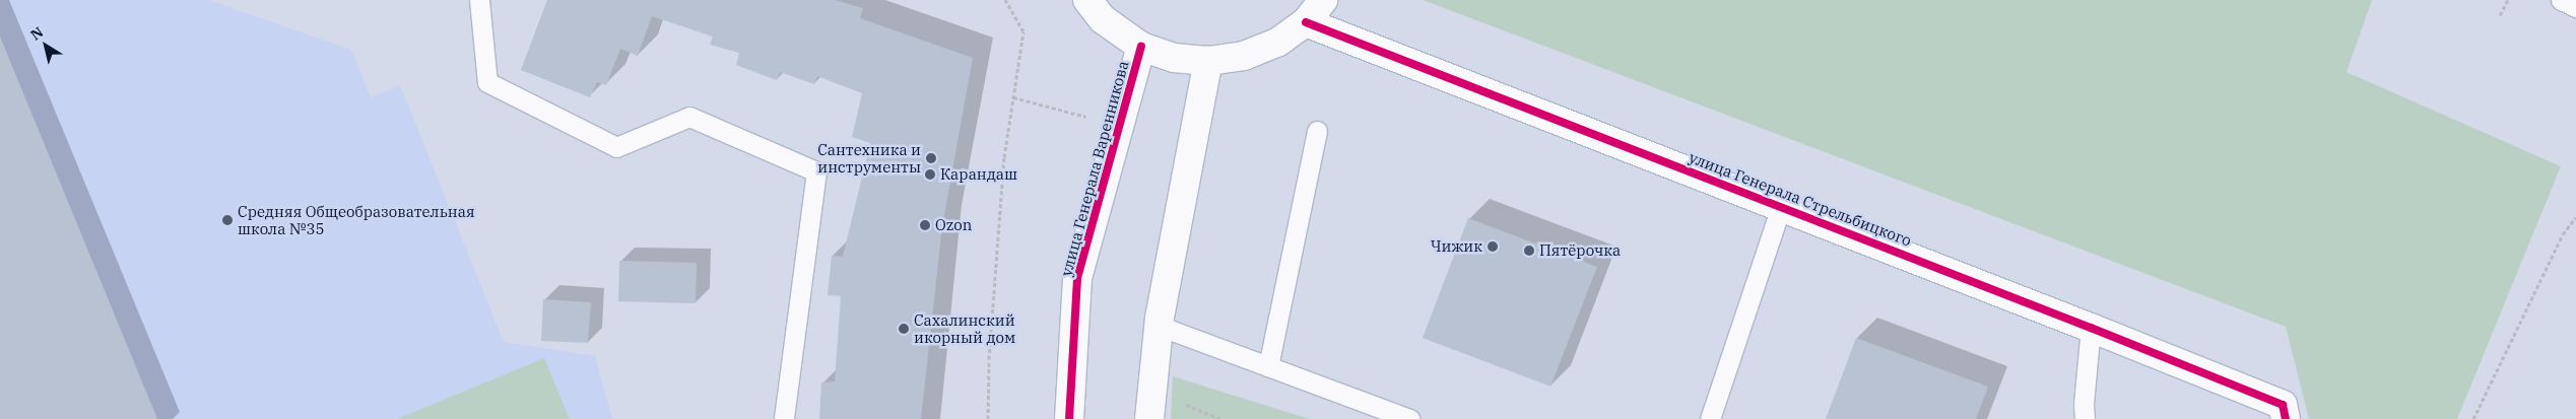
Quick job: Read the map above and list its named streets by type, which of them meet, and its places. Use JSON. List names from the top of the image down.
{
  "streets": {
    "street": ["улица Генерала Варенникова", "улица Генерала Стрельбицкого"]
  },
  "places": [
    "Сантехника и инструменты",
    "Карандаш",
    "Средняя Общеобразовательная школа №35",
    "Ozon",
    "Чижик",
    "Пятёрочка",
    "Сахалинский икорный дом"
  ],
  "north": "top left"
}
